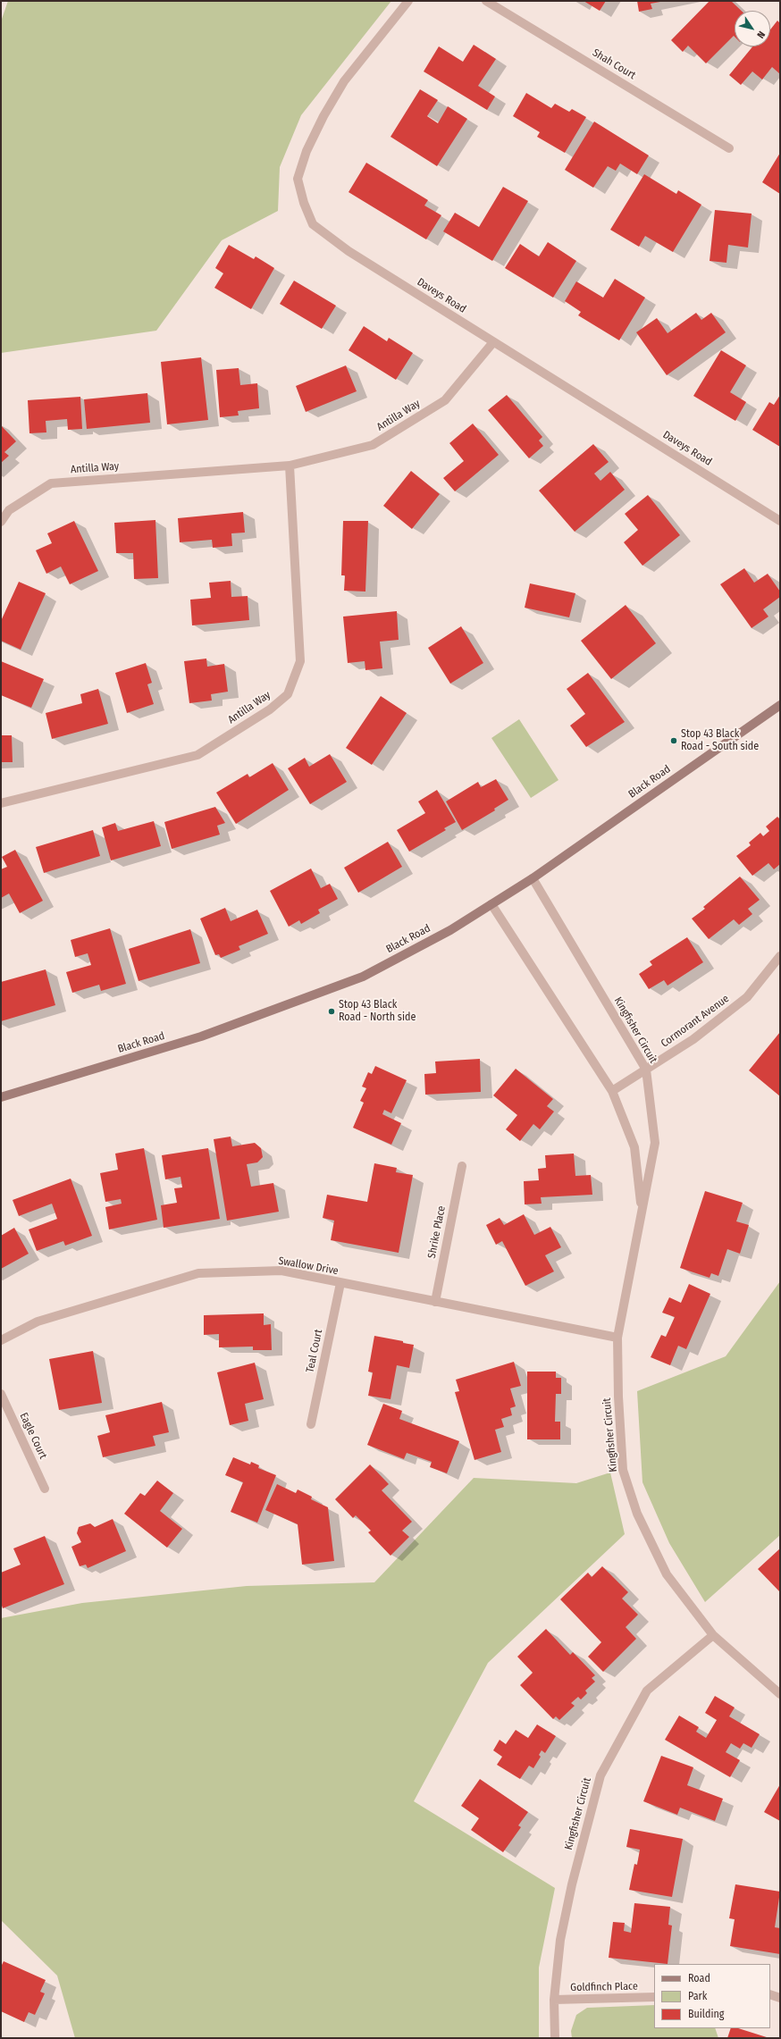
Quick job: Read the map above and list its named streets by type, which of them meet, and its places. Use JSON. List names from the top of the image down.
{
  "streets": {
    "main road": ["Black Road"],
    "street": [
      "Shah Court",
      "Daveys Road",
      "Antilla Way",
      "Cormorant Avenue",
      "Kingfisher Circuit",
      "Shrike Place",
      "Swallow Drive",
      "Teal Court",
      "Eagle Court",
      "Goldfinch Place"
    ]
  },
  "crossings": [
    ["Daveys Road", "Antilla Way"],
    ["Black Road", "Kingfisher Circuit"],
    ["Cormorant Avenue", "Kingfisher Circuit"],
    ["Kingfisher Circuit", "Swallow Drive"],
    ["Kingfisher Circuit", "Goldfinch Place"],
    ["Shrike Place", "Swallow Drive"],
    ["Swallow Drive", "Teal Court"]
  ],
  "places": ["Stop 43 Black Road - South side", "Stop 43 Black Road - North side"],
  "legend": ["Road", "Park", "Building"],
  "north": "bottom right"
}
